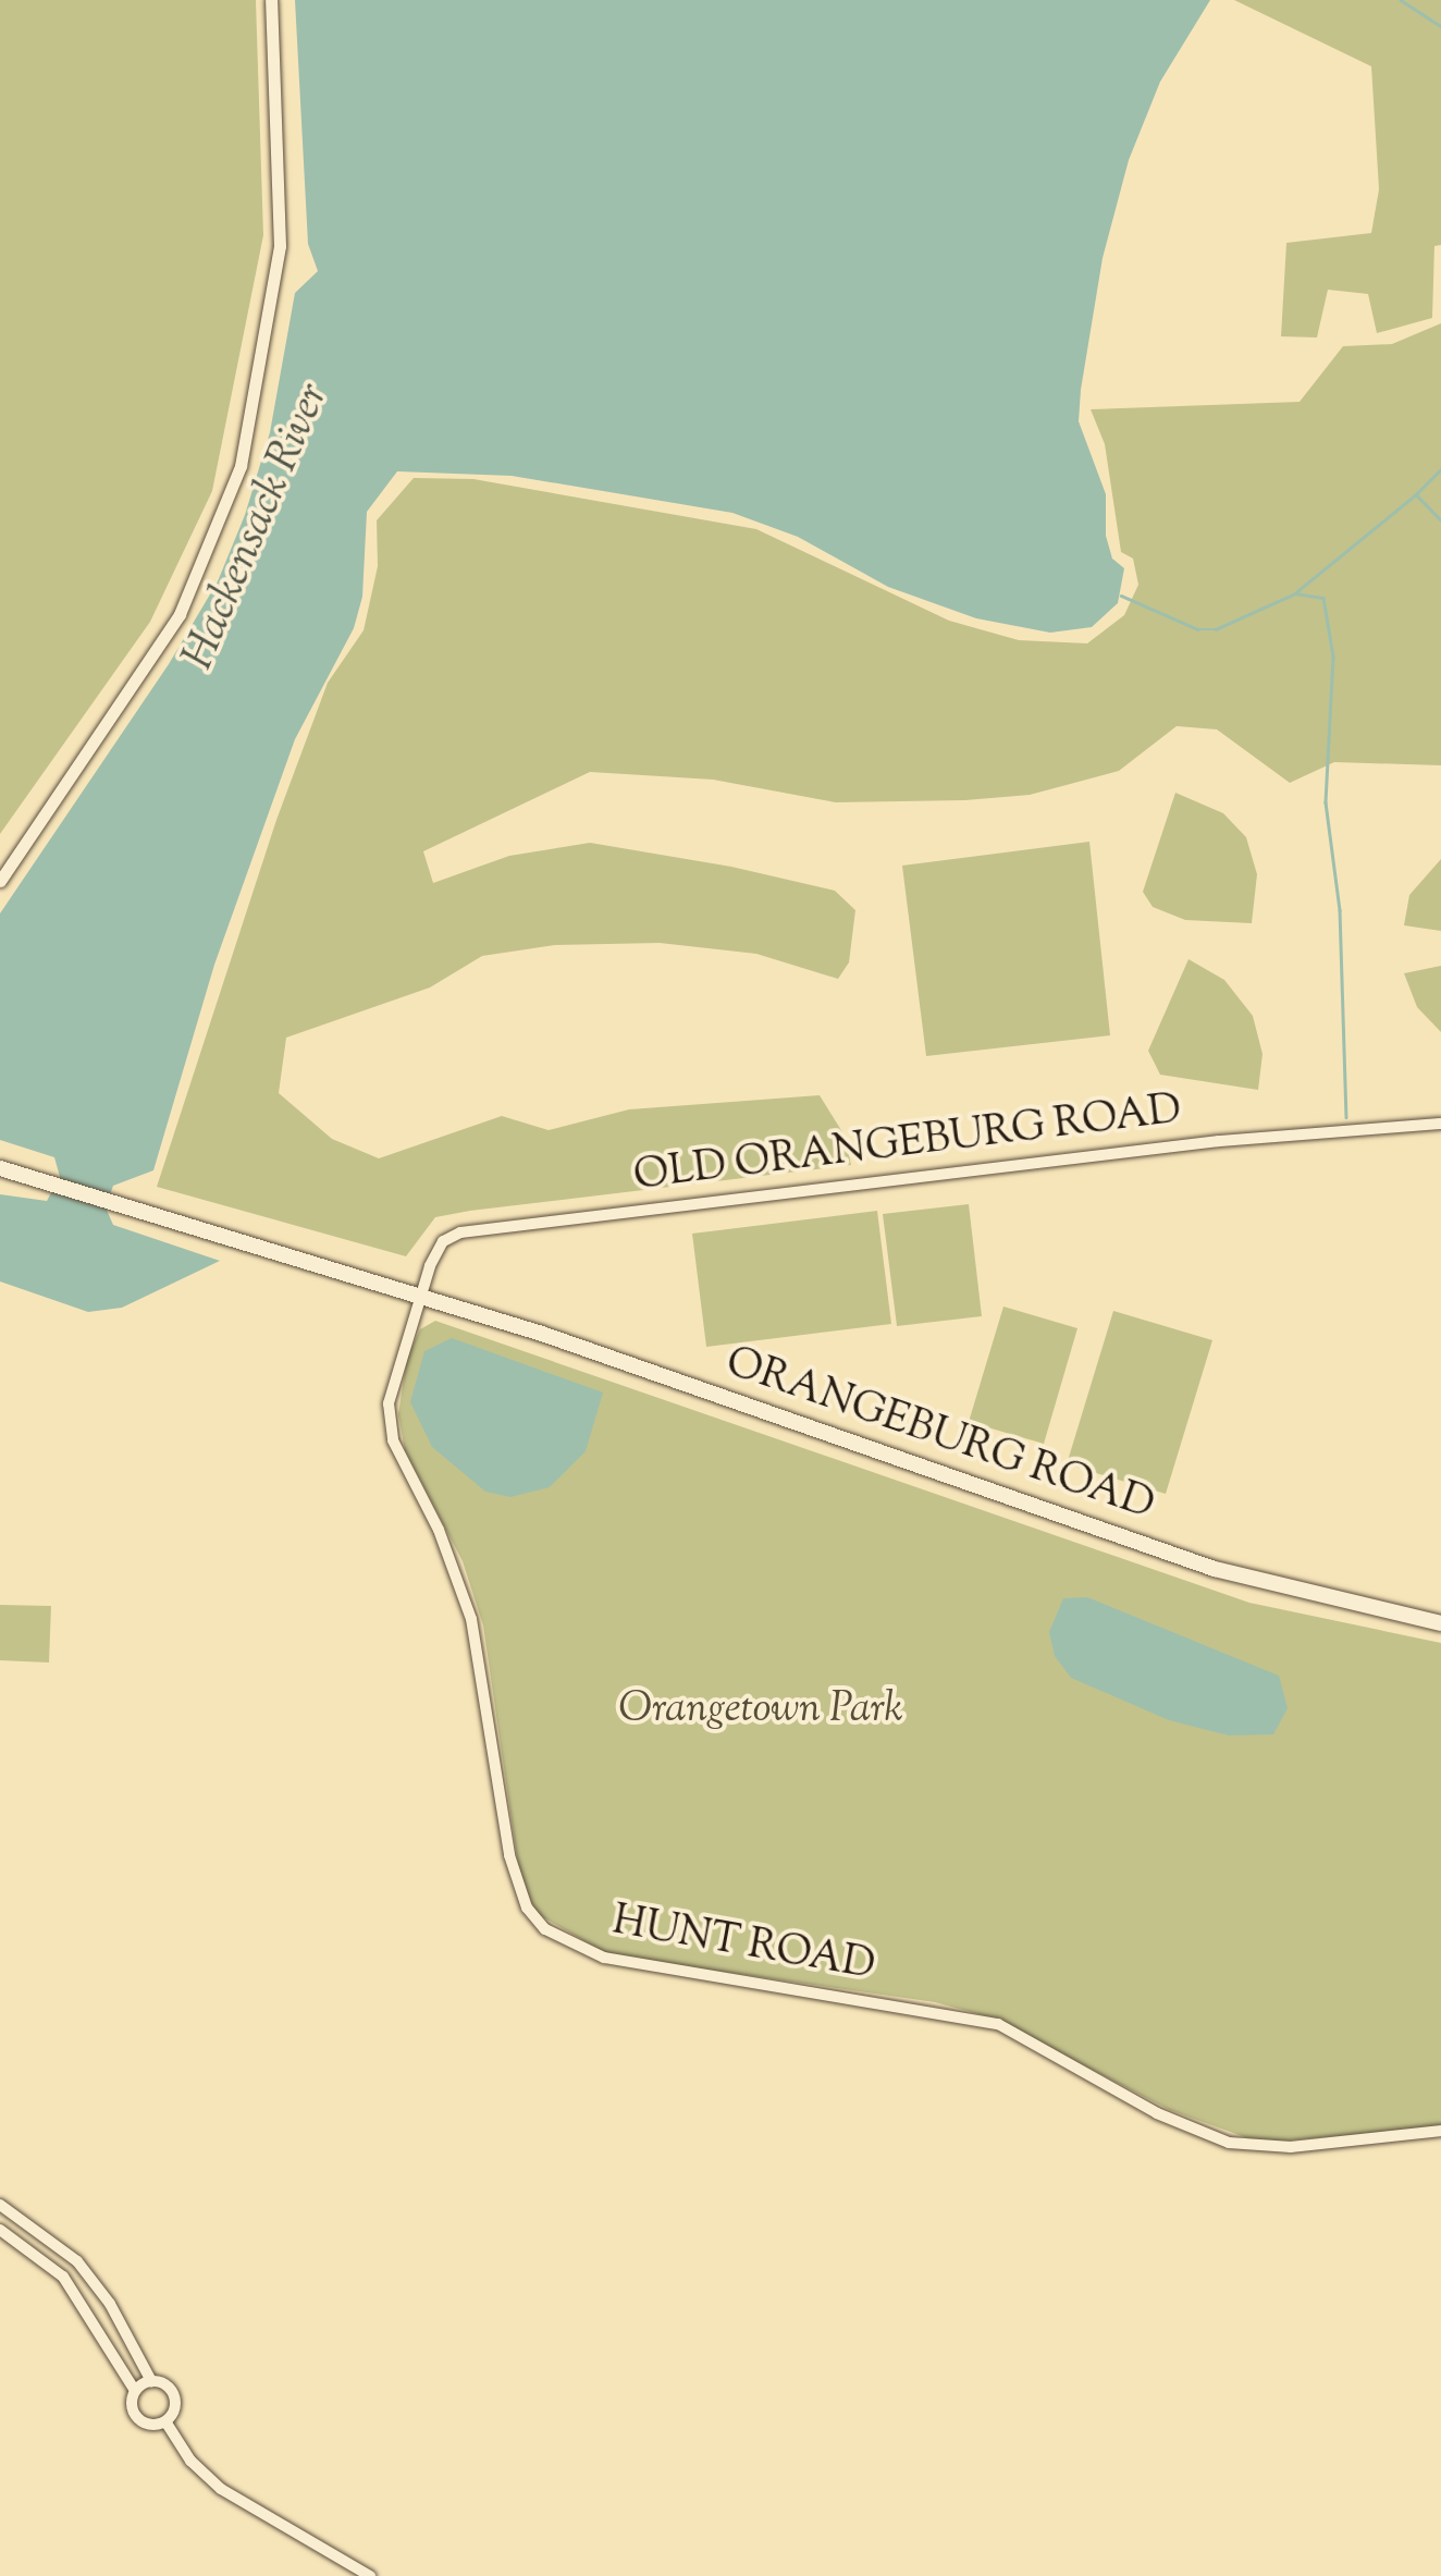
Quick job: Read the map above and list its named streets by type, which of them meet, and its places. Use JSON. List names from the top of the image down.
{
  "streets": {
    "main road": ["ORANGEBURG ROAD"],
    "street": ["OLD ORANGEBURG ROAD", "HUNT ROAD"]
  },
  "crossings": [
    ["OLD ORANGEBURG ROAD", "ORANGEBURG ROAD"],
    ["OLD ORANGEBURG ROAD", "HUNT ROAD"],
    ["ORANGEBURG ROAD", "HUNT ROAD"]
  ],
  "water": ["Hackensack River"],
  "parks": ["Orangetown Park"]
}
